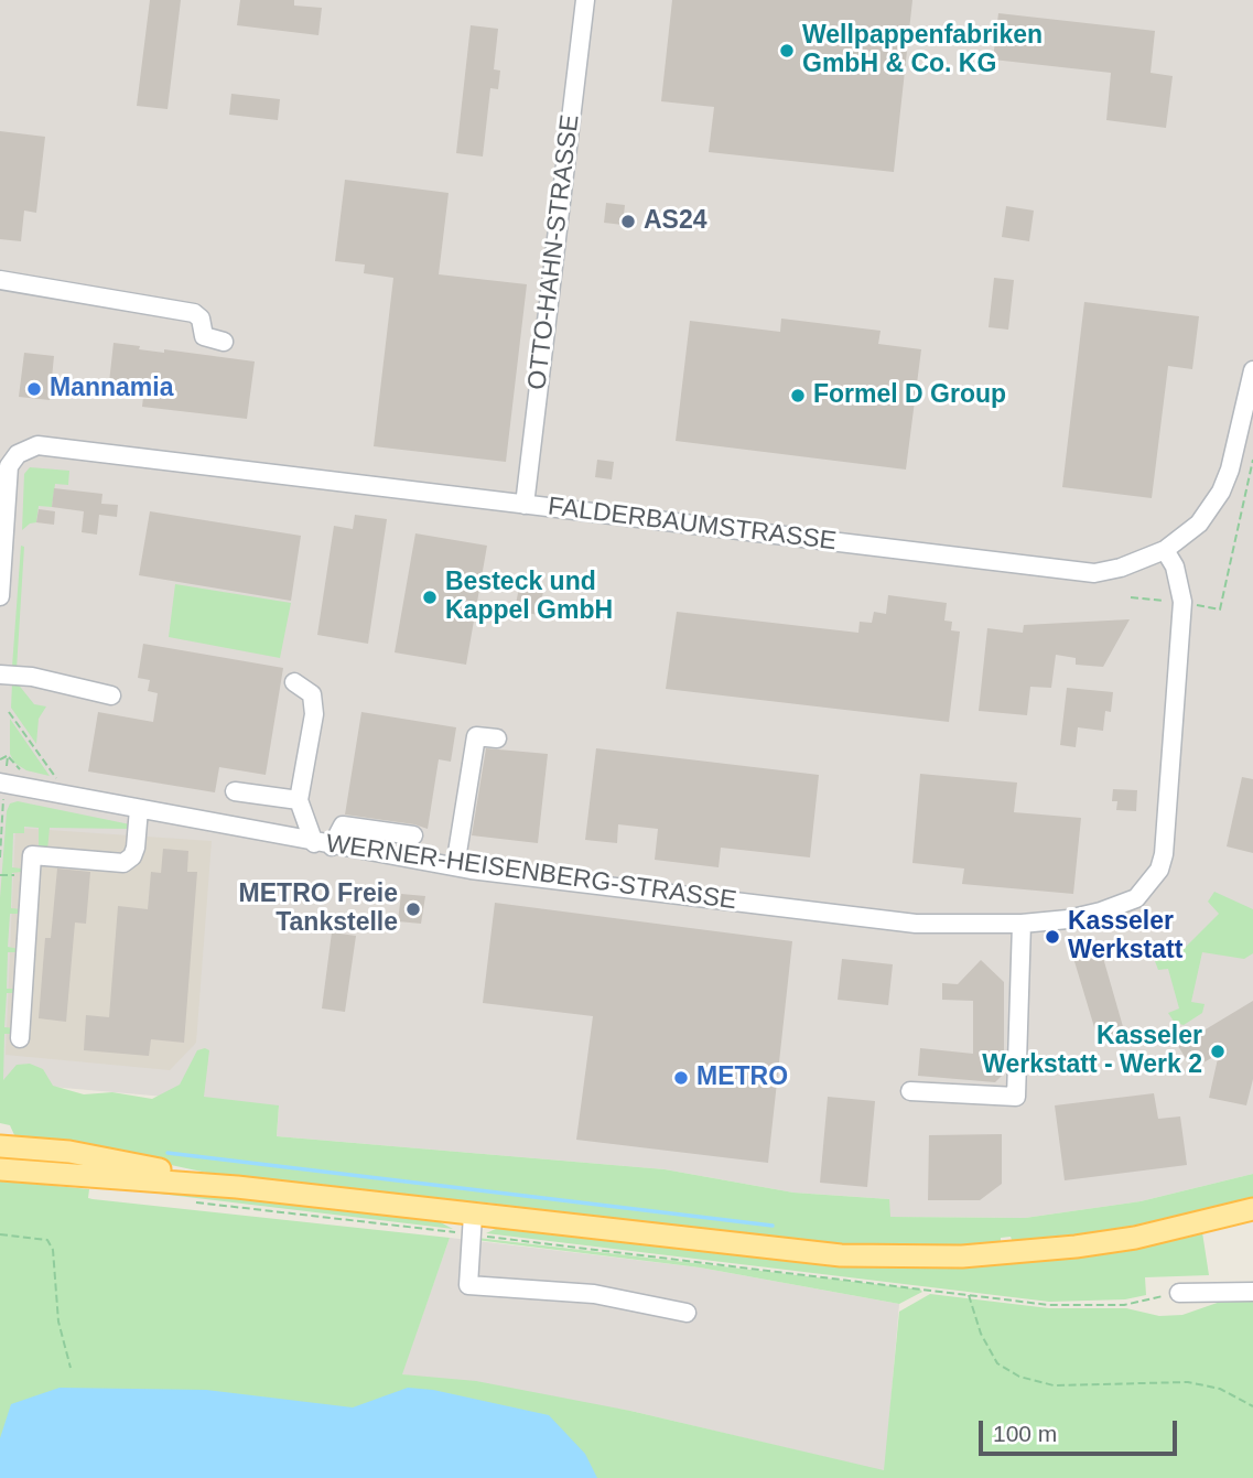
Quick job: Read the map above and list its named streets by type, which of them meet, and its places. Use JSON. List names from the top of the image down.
{
  "streets": {
    "street": ["OTTO-HAHN-STRASSE", "FALDERBAUMSTRASSE", "WERNER-HEISENBERG-STRASSE"]
  },
  "crossings": [
    ["OTTO-HAHN-STRASSE", "FALDERBAUMSTRASSE"],
    ["FALDERBAUMSTRASSE", "WERNER-HEISENBERG-STRASSE"]
  ],
  "places": [
    "Wellpappenfabriken GmbH & Co. KG",
    "AS24",
    "Mannamia",
    "Formel D Group",
    "Besteck und Kappel GmbH",
    "METRO Freie Tankstelle",
    "Kasseler Werkstatt",
    "Kasseler Werkstatt - Werk 2",
    "METRO"
  ],
  "scale_bar": "100 m"
}
